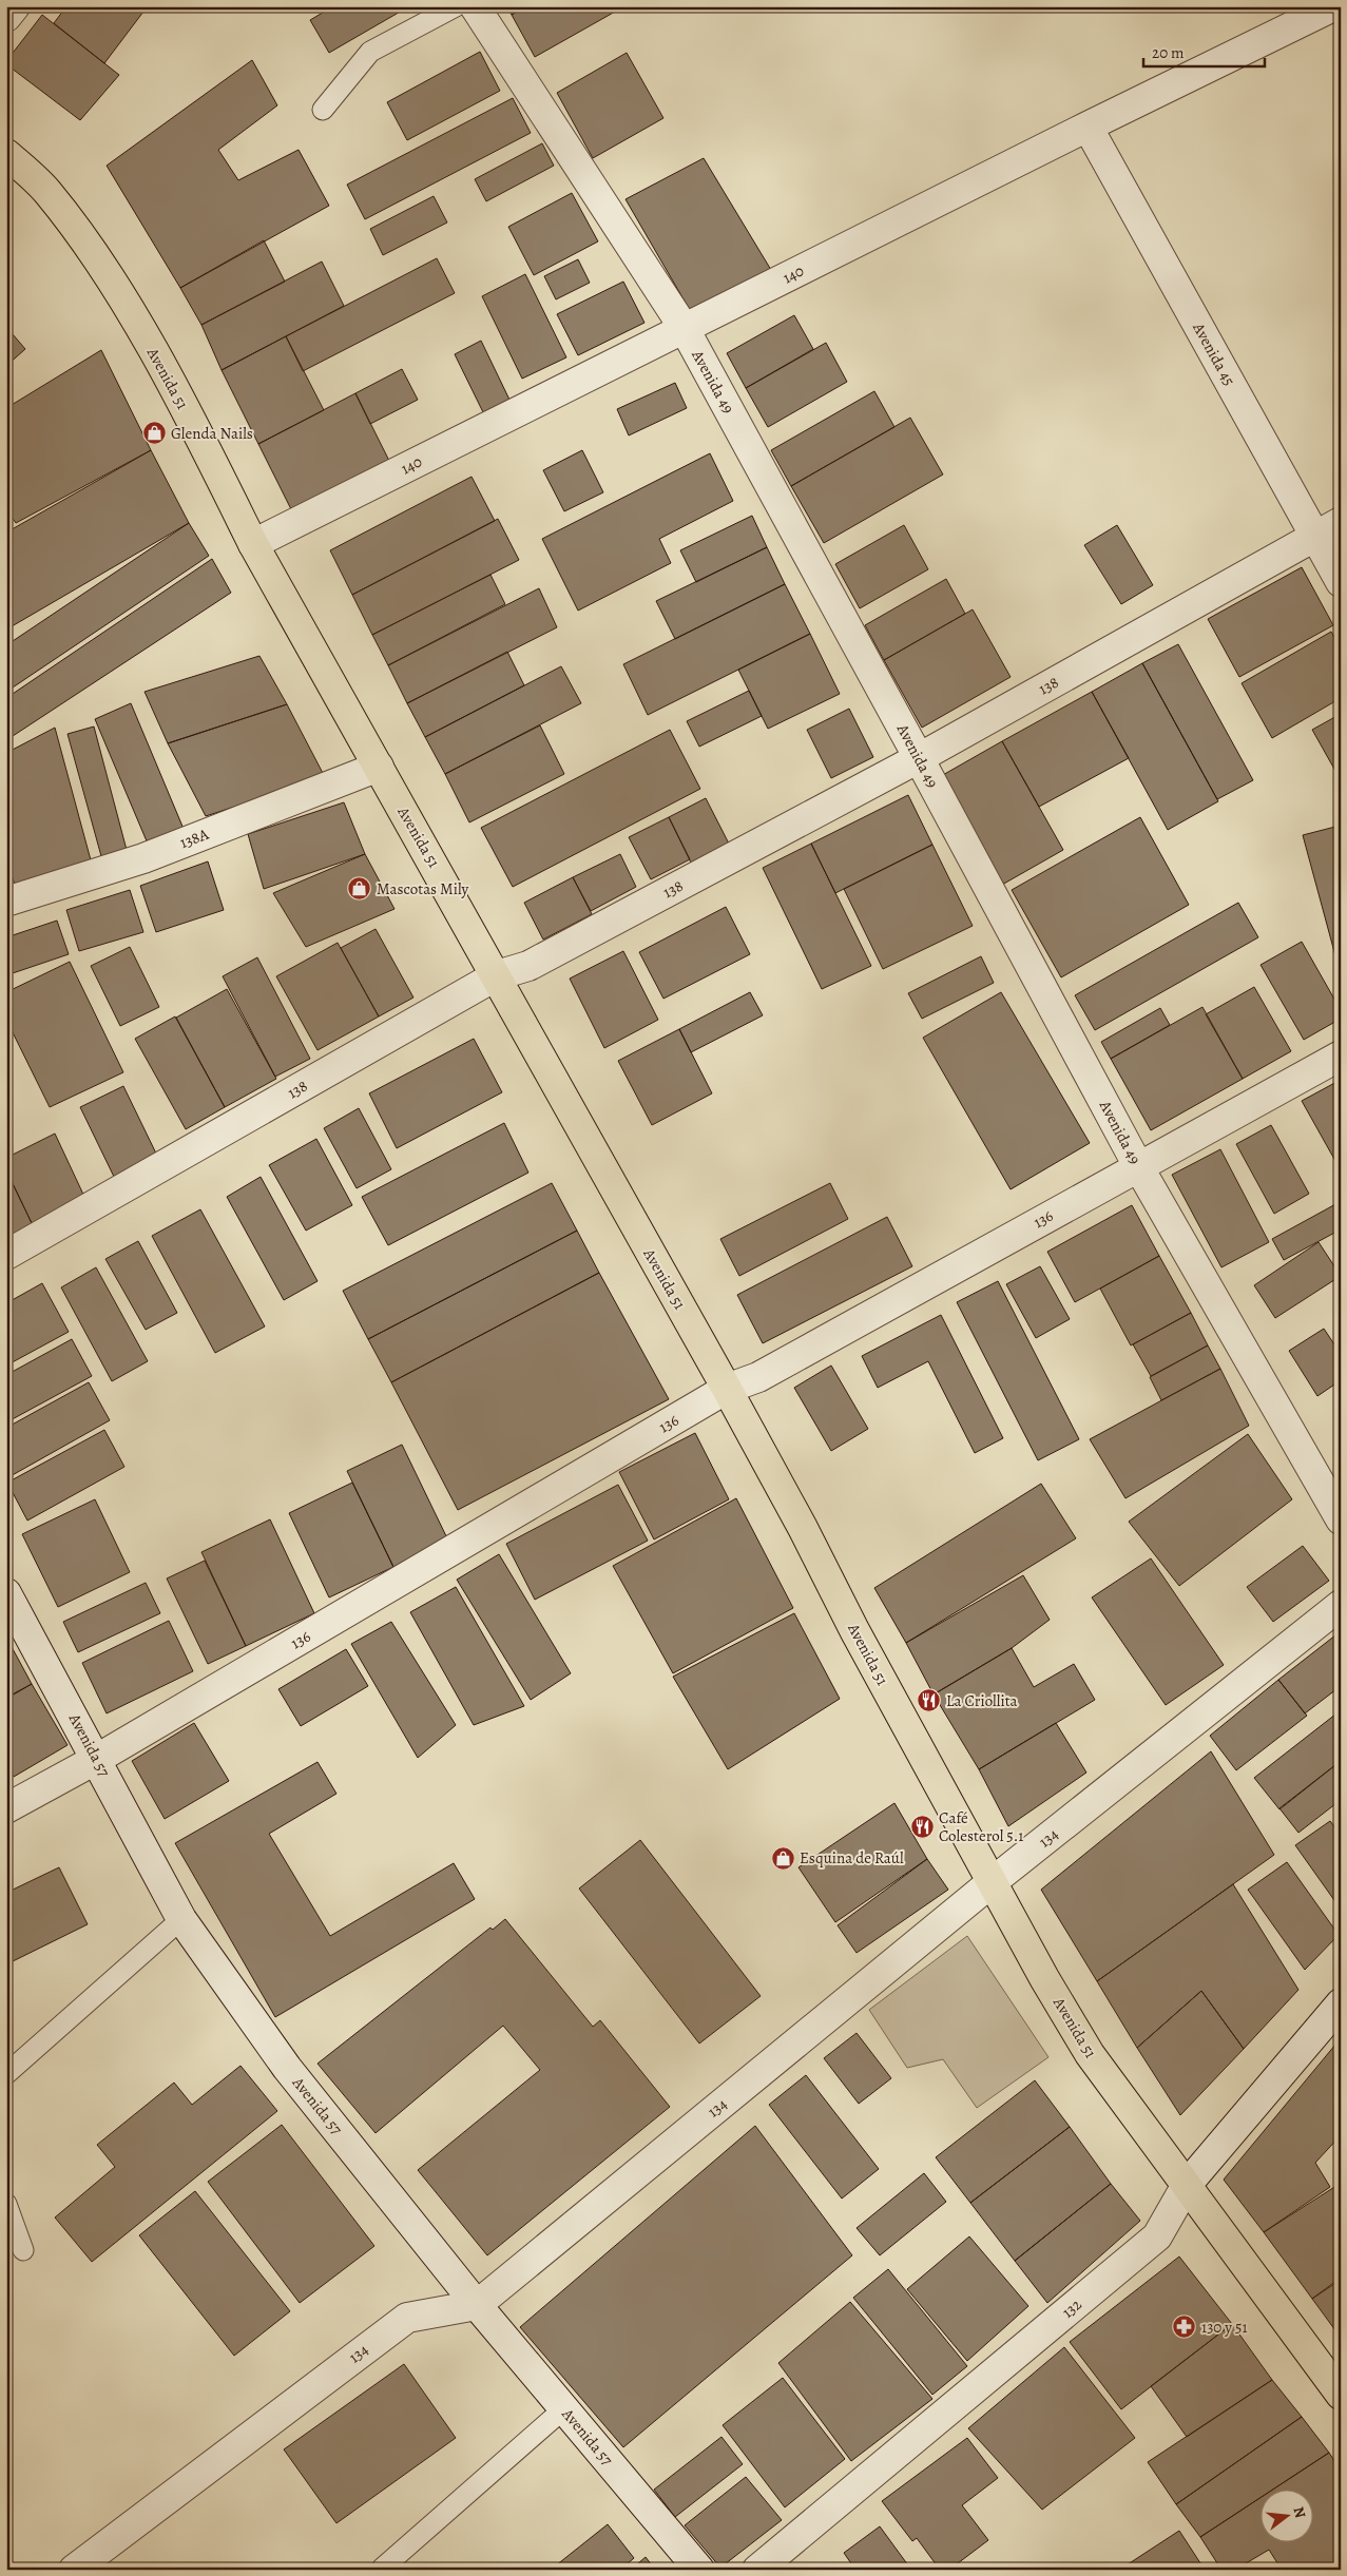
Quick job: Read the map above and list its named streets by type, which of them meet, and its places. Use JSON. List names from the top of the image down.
{
  "streets": {
    "main road": ["Avenida 51"],
    "street": [
      "140",
      "Avenida 45",
      "Avenida 49",
      "138",
      "138A",
      "136",
      "Avenida 57",
      "134",
      "132"
    ]
  },
  "crossings": [
    ["140", "Avenida 45"],
    ["140", "Avenida 51"],
    ["140", "Avenida 49"],
    ["Avenida 45", "138"],
    ["Avenida 51", "138"],
    ["Avenida 51", "138A"],
    ["Avenida 51", "136"],
    ["Avenida 51", "134"],
    ["Avenida 51", "132"],
    ["Avenida 49", "138"],
    ["Avenida 49", "136"],
    ["136", "Avenida 57"],
    ["Avenida 57", "134"]
  ],
  "places": {
    "shop": ["Glenda Nails", "Mascotas Mily", "Esquina de Raúl"],
    "restaurant": ["La Criollita", "Café Colesterol 5.1"],
    "pharmacy": ["130 y 51"]
  },
  "scale_bar": "20 m",
  "north": "right"
}
